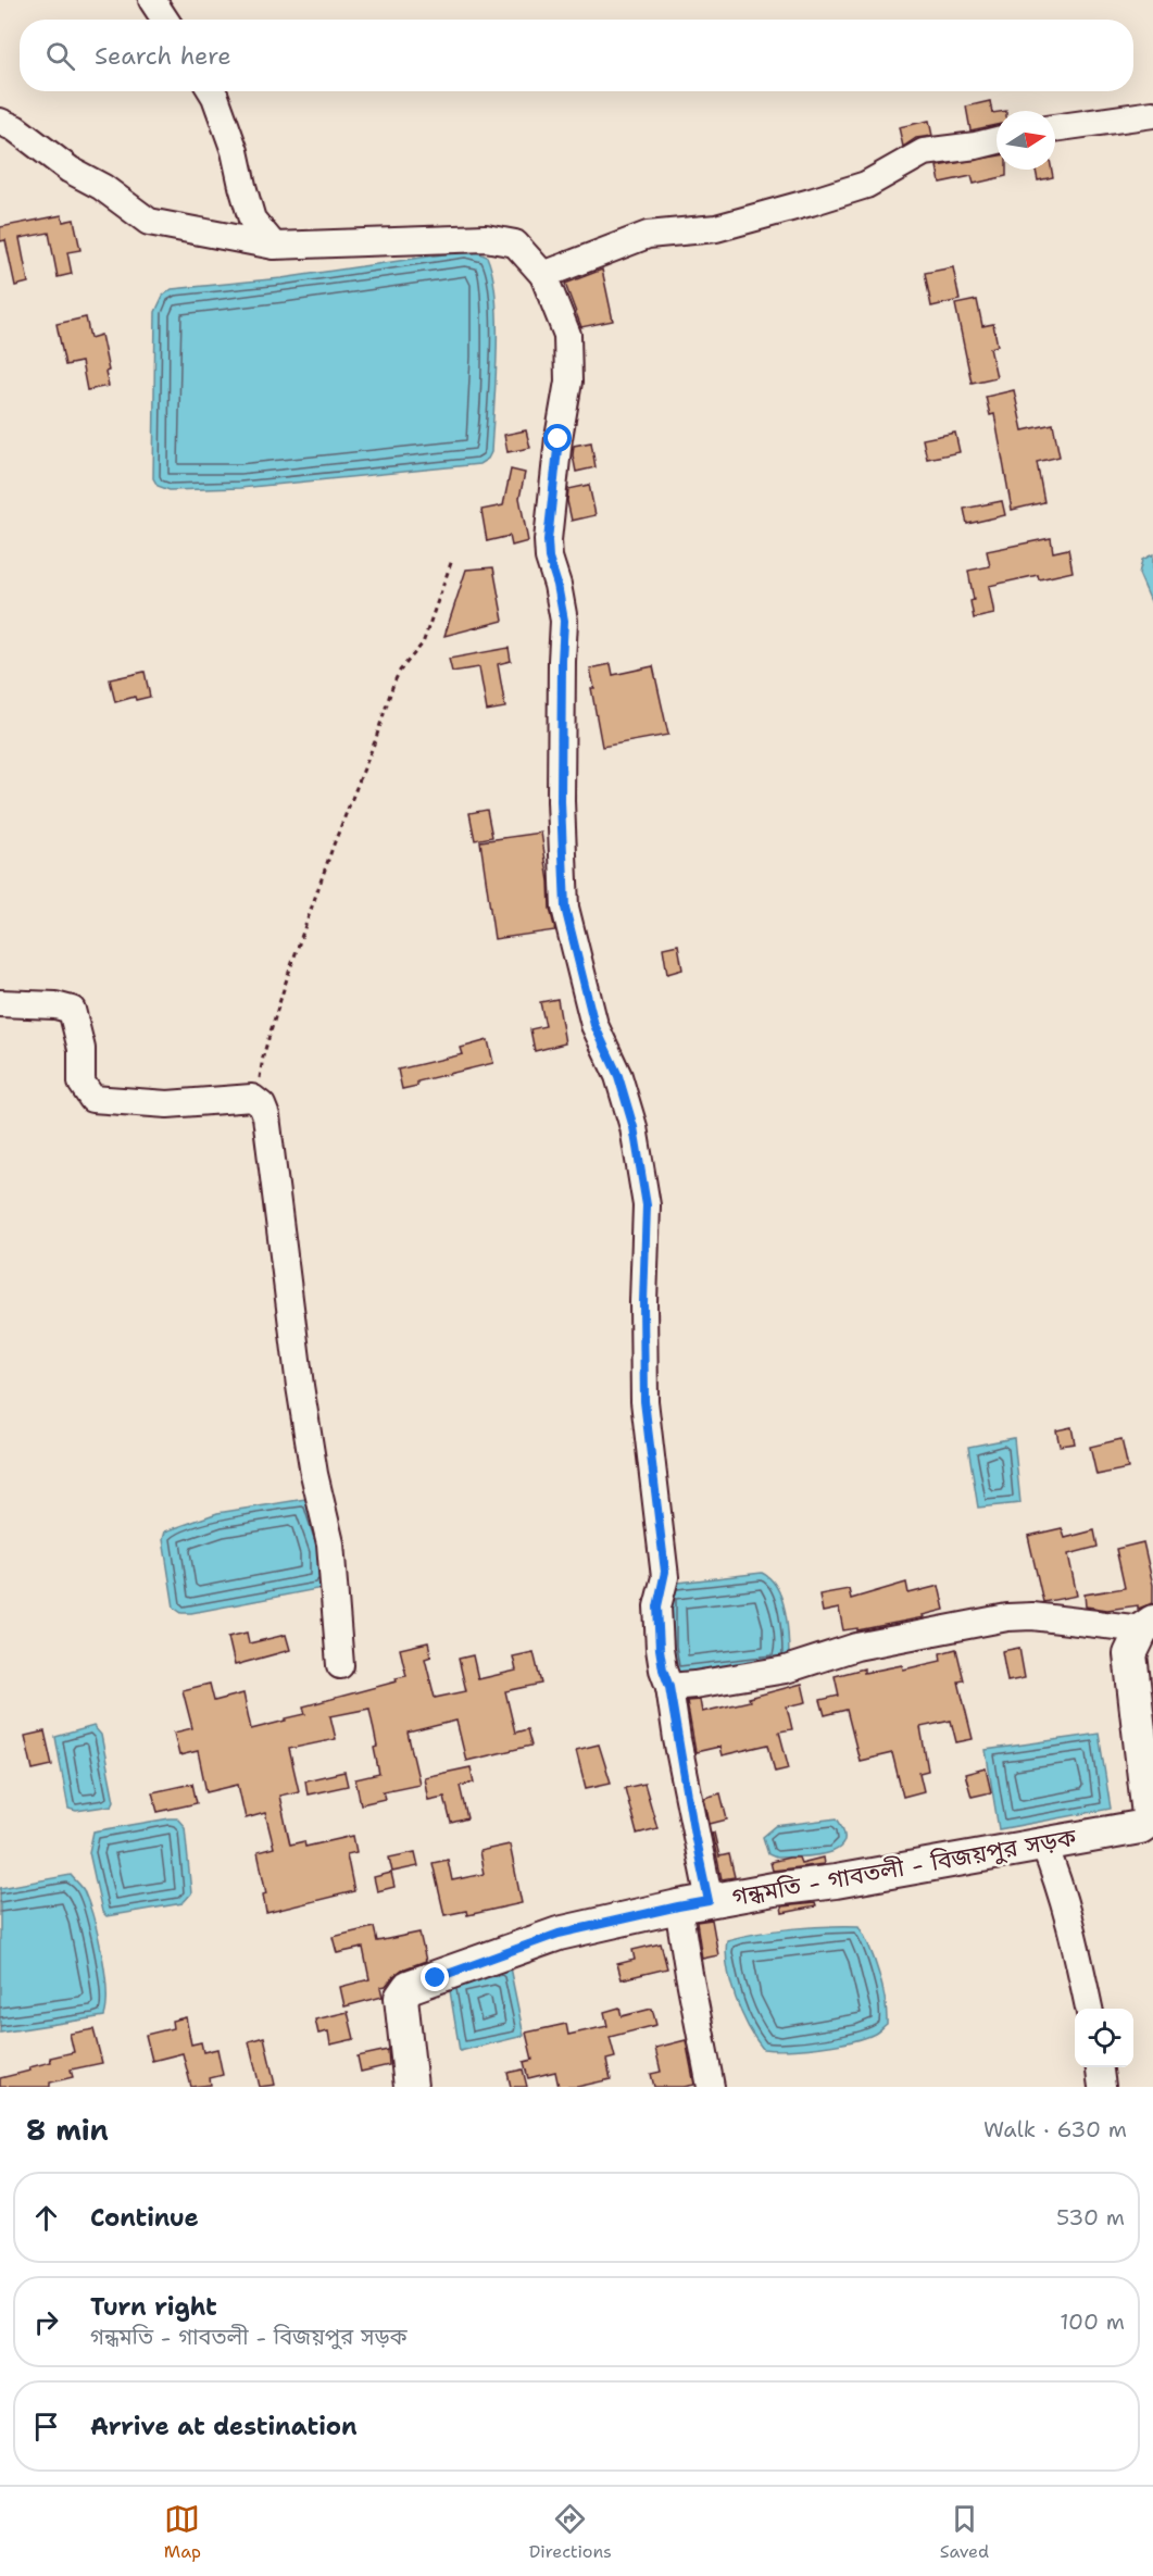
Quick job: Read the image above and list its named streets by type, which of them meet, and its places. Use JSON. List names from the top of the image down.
{
  "streets": {
    "main road": ["গন্ধমতি - গাবতলী - বিজয়পুর সড়ক"]
  },
  "north": "right",
  "page": {
    "search": "Search here",
    "heading": ["8 min", "Walk · 630 m"],
    "list": [
      ["Continue", "530 m"],
      ["Turn right", "গন্ধমতি - গাবতলী - বিজয়পুর সড়ক", "100 m"],
      "Arrive at destination"
    ],
    "nav": ["Map", "Directions", "Saved"]
  }
}
